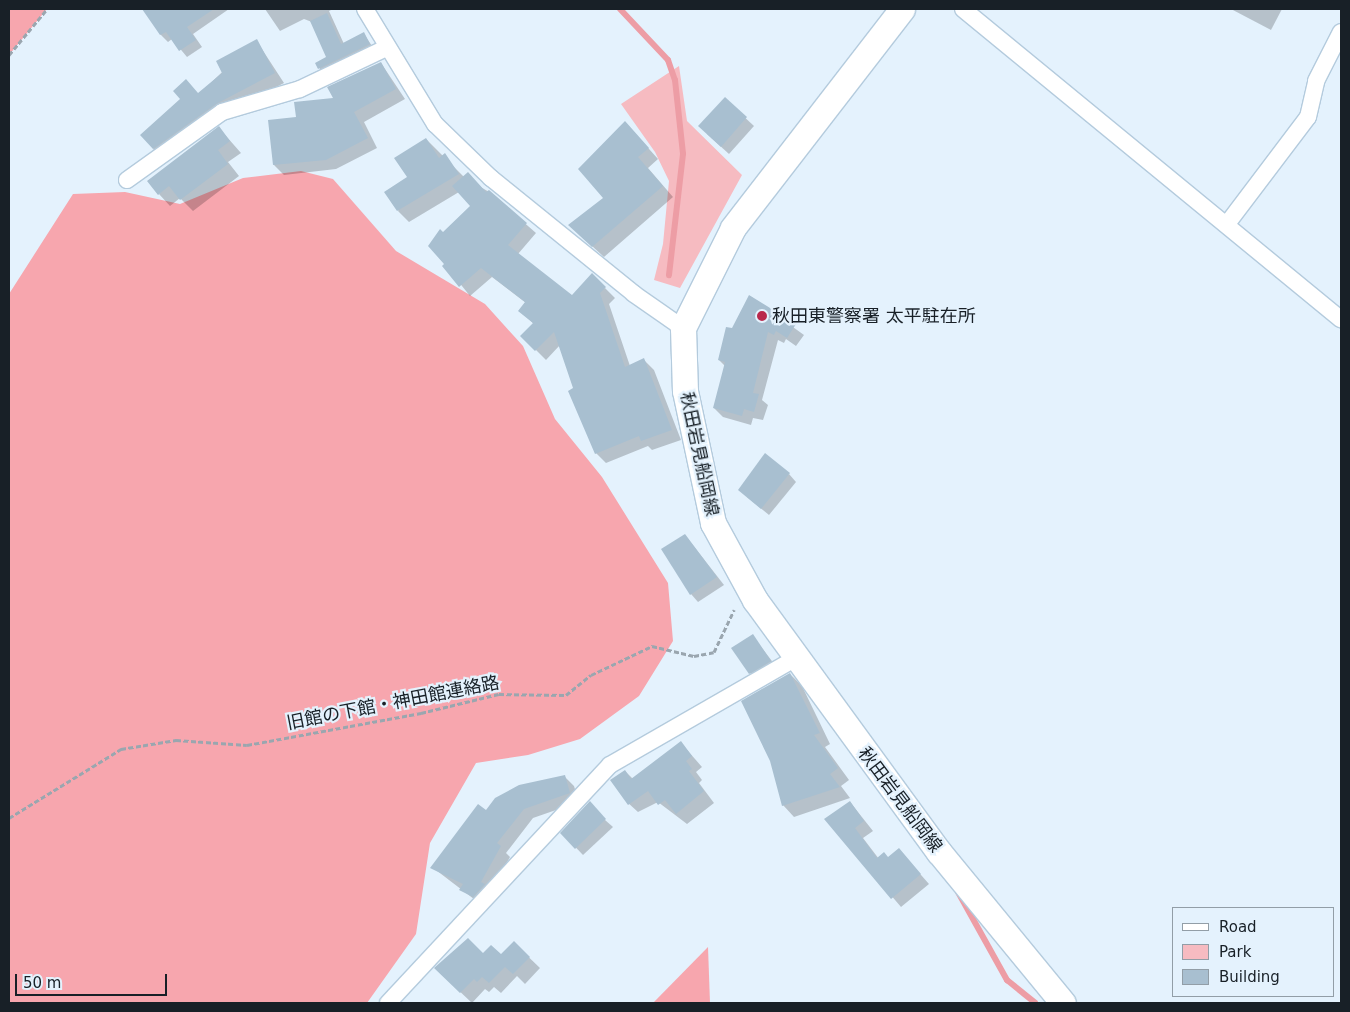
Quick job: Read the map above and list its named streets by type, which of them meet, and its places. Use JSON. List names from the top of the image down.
{
  "streets": {
    "main road": ["秋田岩見船岡線"],
    "path": ["旧館の下館・神田館連絡路"]
  },
  "crossings": [
    ["秋田岩見船岡線", "旧館の下館・神田館連絡路"]
  ],
  "places": ["秋田東警察署 太平駐在所"],
  "legend": ["Road", "Park", "Building"],
  "scale_bar": "50 m"
}
